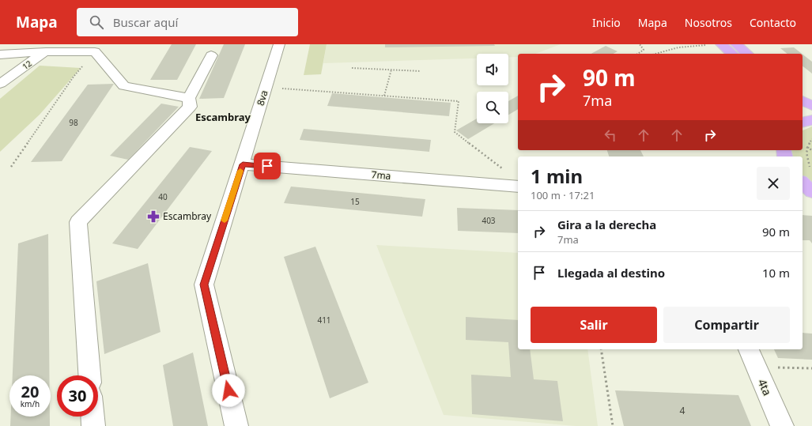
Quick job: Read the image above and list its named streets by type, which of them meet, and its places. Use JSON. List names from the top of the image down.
{
  "streets": {
    "street": [
      "12",
      "8va",
      "7ma",
      "4ta"
    ]
  },
  "crossings": [
    ["8va", "7ma"]
  ],
  "districts": ["Escambray"],
  "places": {
    "pharmacy": ["Escambray"]
  },
  "house_numbers": [
    "98",
    "40",
    "15",
    "403",
    "411",
    "4"
  ],
  "page": {
    "header": "Mapa",
    "search": "Buscar aquí",
    "nav": [
      "Inicio",
      "Mapa",
      "Nosotros",
      "Contacto"
    ],
    "turn": ["90 m", "7ma"],
    "heading": ["1 min", "100 m · 17:21"],
    "list": [
      {
        "name": "Gira a la derecha",
        "note": "7ma",
        "value": "90 m"
      },
      {
        "name": "Llegada al destino",
        "value": "10 m"
      }
    ],
    "buttons": ["Salir", "Compartir"],
    "speed": "20 km/h",
    "limit": "30"
  }
}
